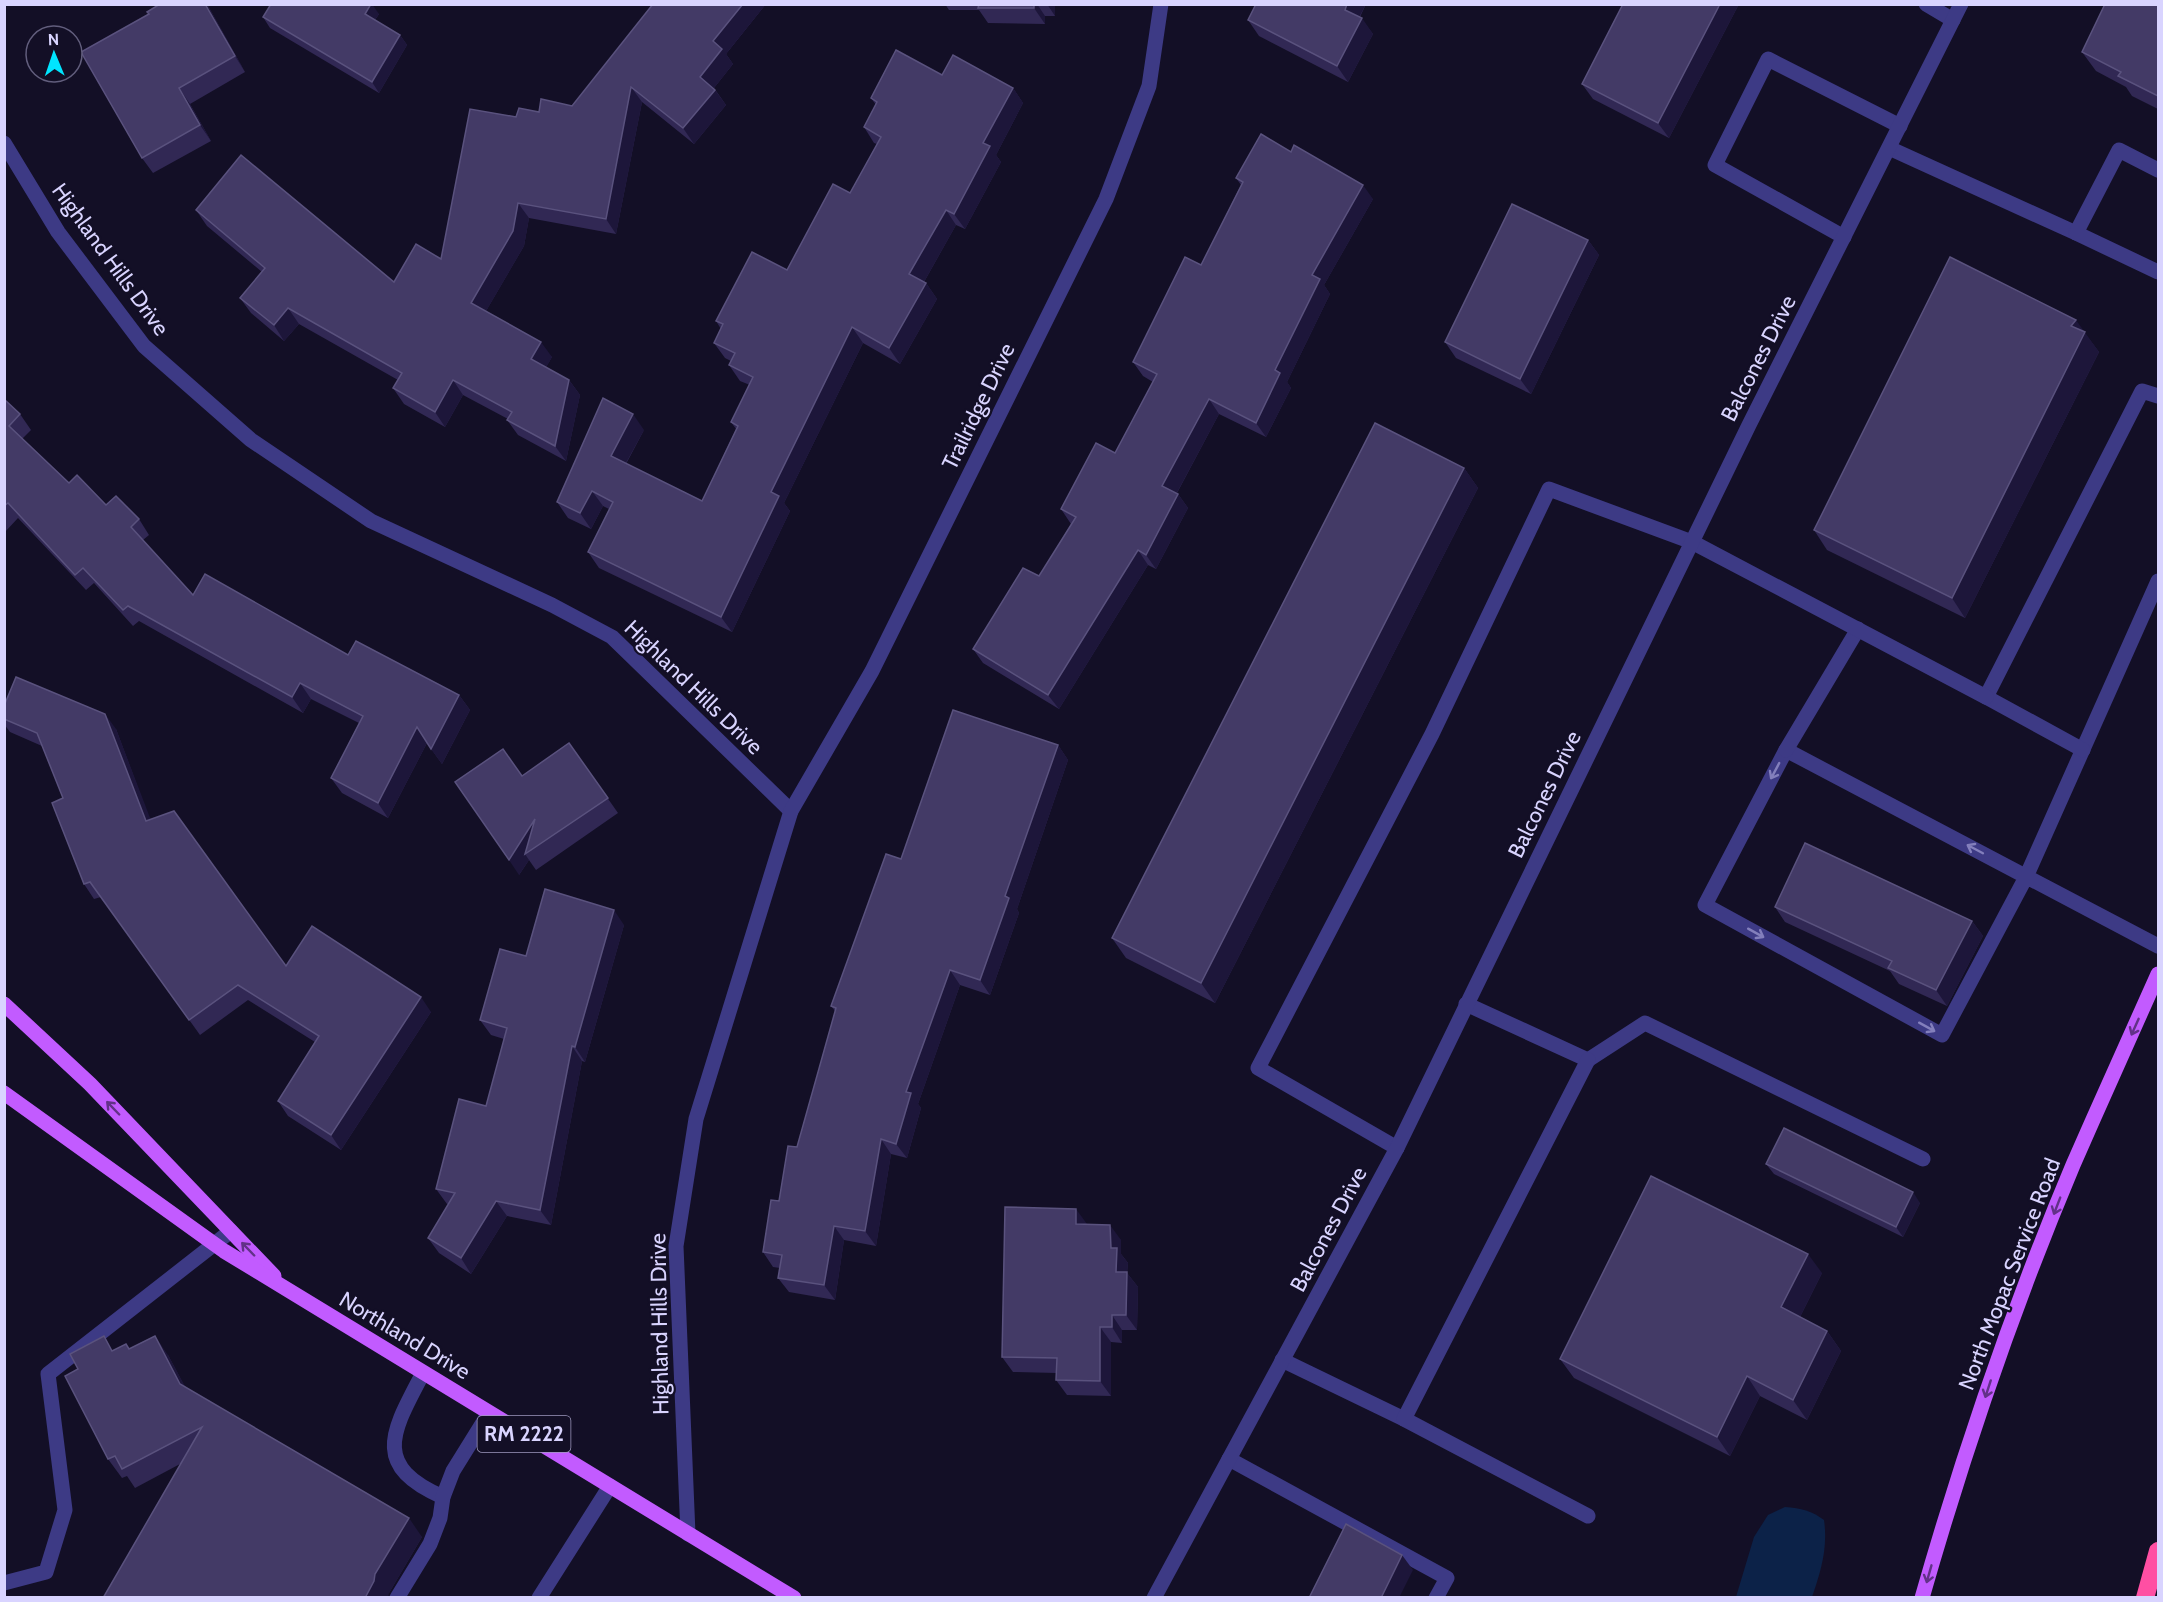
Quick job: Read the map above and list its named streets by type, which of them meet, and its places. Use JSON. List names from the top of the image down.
{
  "streets": {
    "main road": ["North Mopac Service Road", "Northland Drive", "RM 2222"],
    "street": ["Highland Hills Drive", "Balcones Drive", "Trailridge Drive"]
  },
  "crossings": [
    ["Highland Hills Drive", "Trailridge Drive"],
    ["Highland Hills Drive", "Northland Drive"],
    ["Northland Drive", "RM 2222"]
  ],
  "one_way": ["North Mopac Service Road"],
  "north": "top"
}
